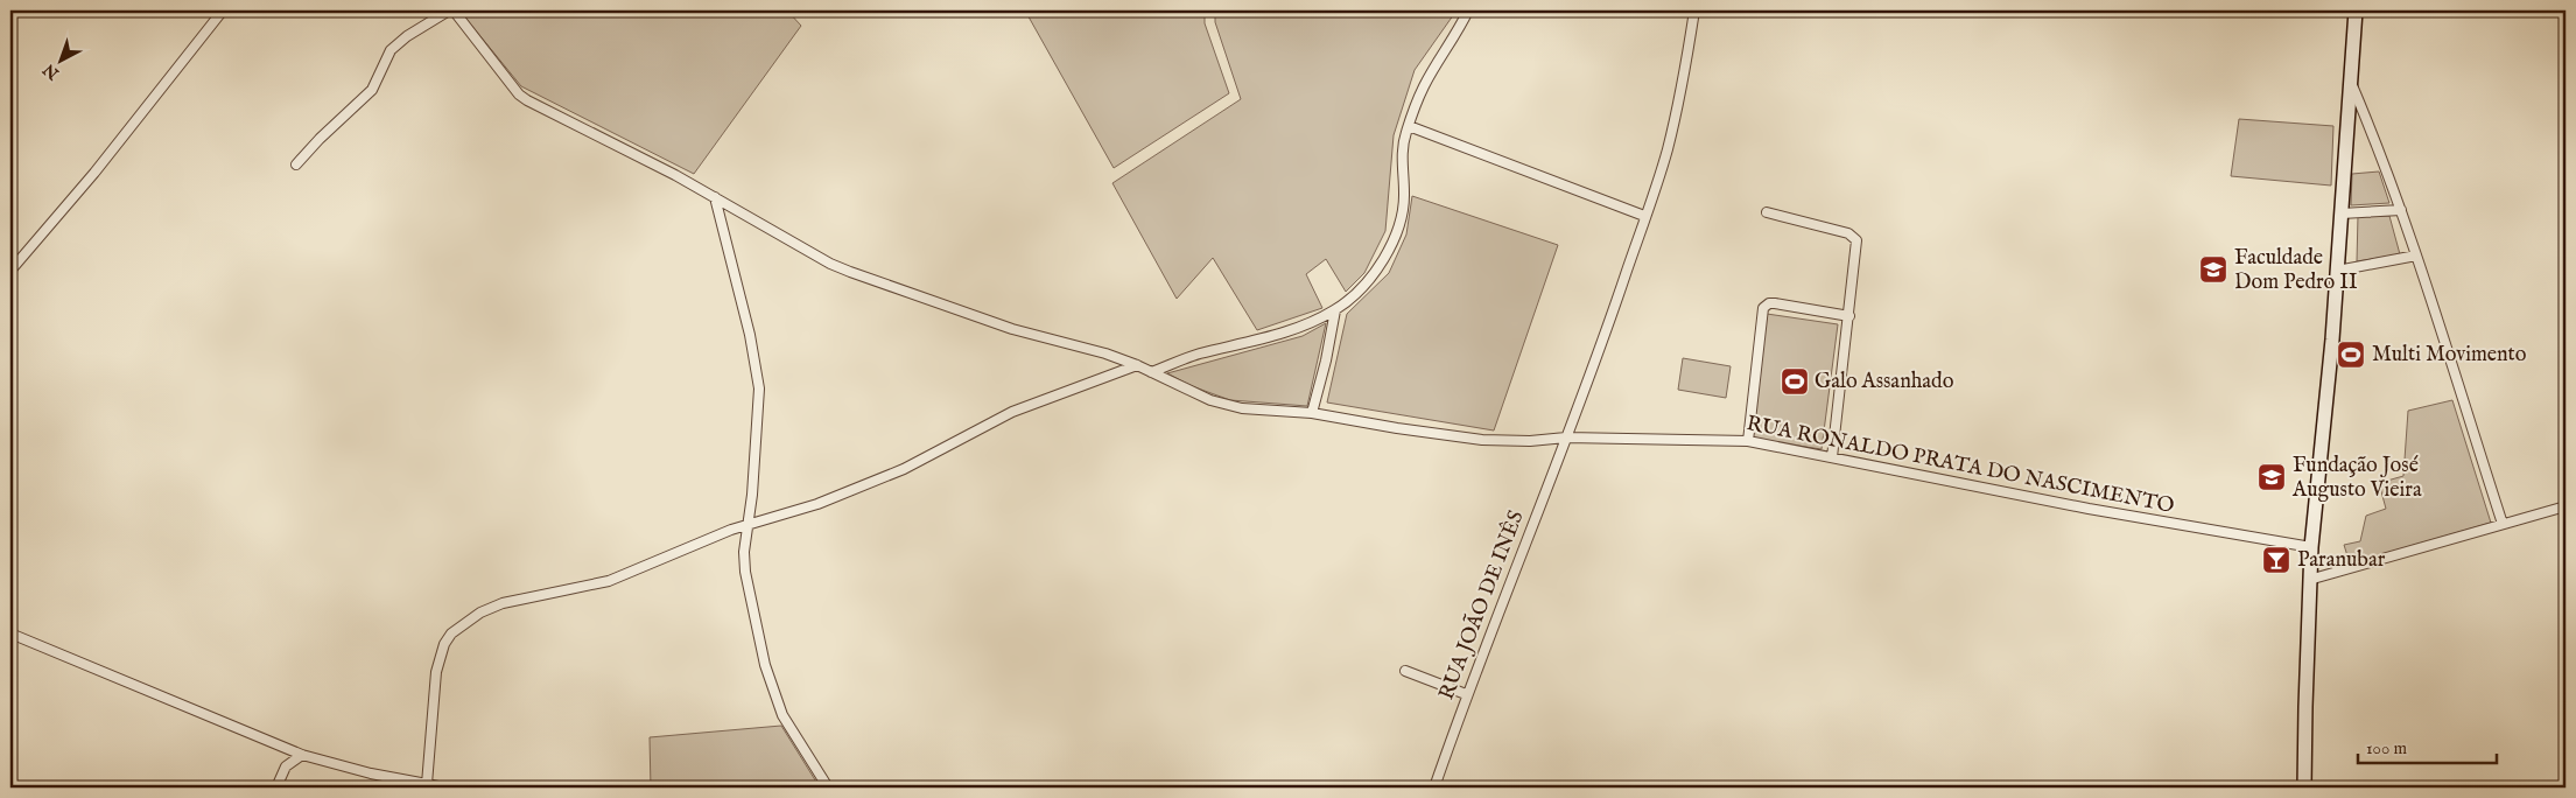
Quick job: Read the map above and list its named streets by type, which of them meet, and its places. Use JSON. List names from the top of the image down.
{
  "streets": {
    "street": ["RUA RONALDO PRATA DO NASCIMENTO", "RUA JOÃO DE INÊS"]
  },
  "crossings": [
    ["RUA RONALDO PRATA DO NASCIMENTO", "RUA JOÃO DE INÊS"]
  ],
  "places": {
    "school or university": ["Faculdade Dom Pedro II", "Fundação José Augusto Vieira"],
    "sports": ["Multi Movimento", "Galo Assanhado"],
    "bar": ["Paranubar"]
  },
  "scale_bar": "100 m",
  "north": "bottom left"
}
